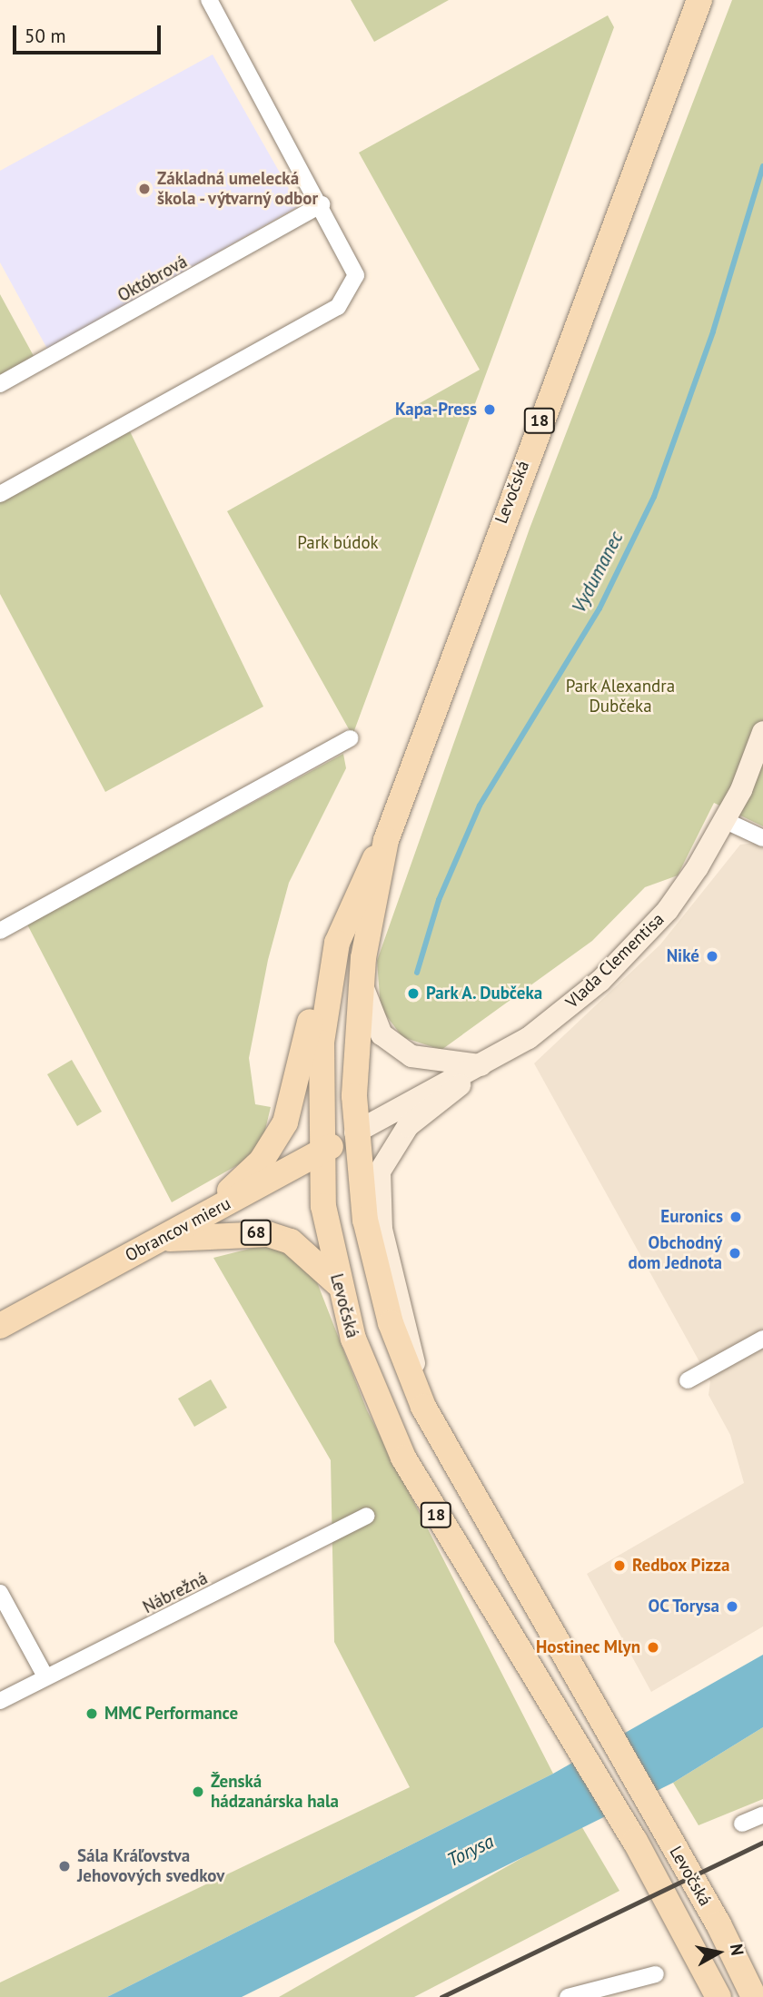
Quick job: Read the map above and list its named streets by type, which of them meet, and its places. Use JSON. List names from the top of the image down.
{
  "streets": {
    "main road": [
      "18",
      "Levočská",
      "Obrancov mieru",
      "68"
    ],
    "street": ["Októbrová", "Vlada Clementisa", "Nábrežná"]
  },
  "crossings": [
    ["Levočská", "Vlada Clementisa"],
    ["Levočská", "Obrancov mieru"],
    ["Levočská", "68"],
    ["Vlada Clementisa", "Obrancov mieru"],
    ["Obrancov mieru", "68"]
  ],
  "water": ["Vydumanec", "Torysa"],
  "parks": ["Park búdok", "Park Alexandra Dubčeka"],
  "places": [
    "Základná umelecká škola - výtvarný odbor",
    "Kapa-Press",
    "Niké",
    "Park A. Dubčeka",
    "Euronics",
    "Obchodný dom Jednota",
    "Redbox Pizza",
    "OC Torysa",
    "Hostinec Mlyn",
    "MMC Performance",
    "Ženská hádzanárska hala",
    "Sála Kráľovstva Jehovových svedkov"
  ],
  "scale_bar": "50 m",
  "north": "right"
}
